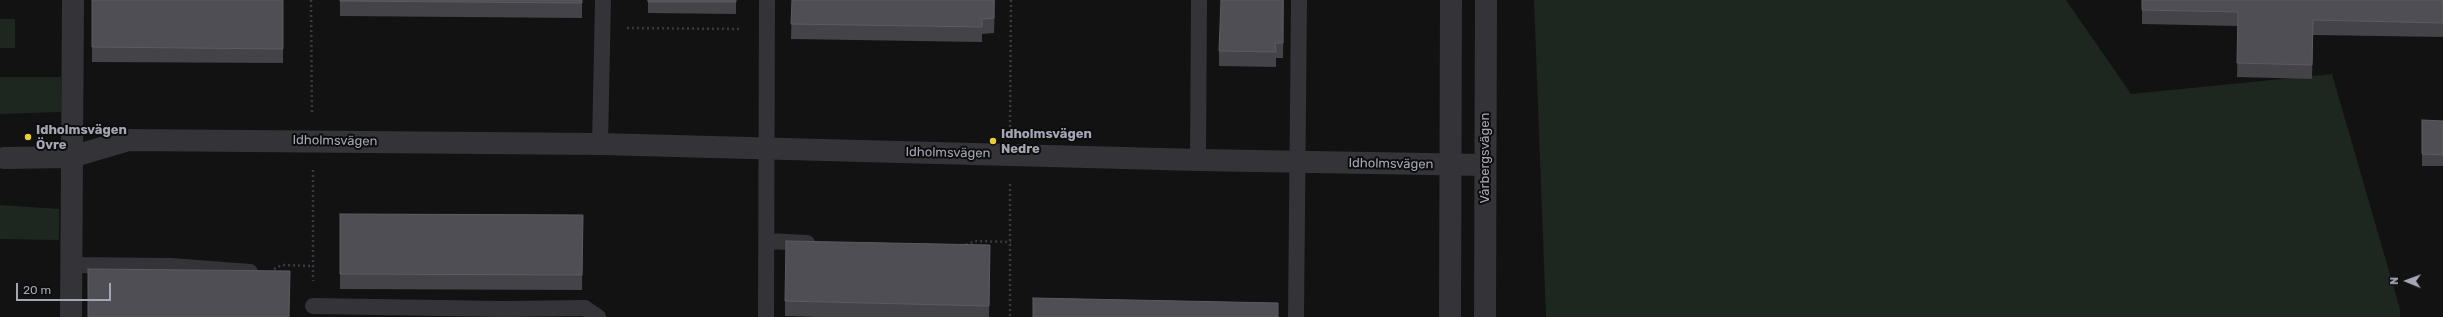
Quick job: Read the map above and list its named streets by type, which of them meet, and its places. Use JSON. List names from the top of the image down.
{
  "streets": {
    "street": ["Idholmsvägen", "Vårbergsvägen"]
  },
  "crossings": [
    ["Idholmsvägen", "Vårbergsvägen"]
  ],
  "places": ["Idholmsvägen Övre", "Idholmsvägen Nedre"],
  "scale_bar": "20 m",
  "north": "left"
}
